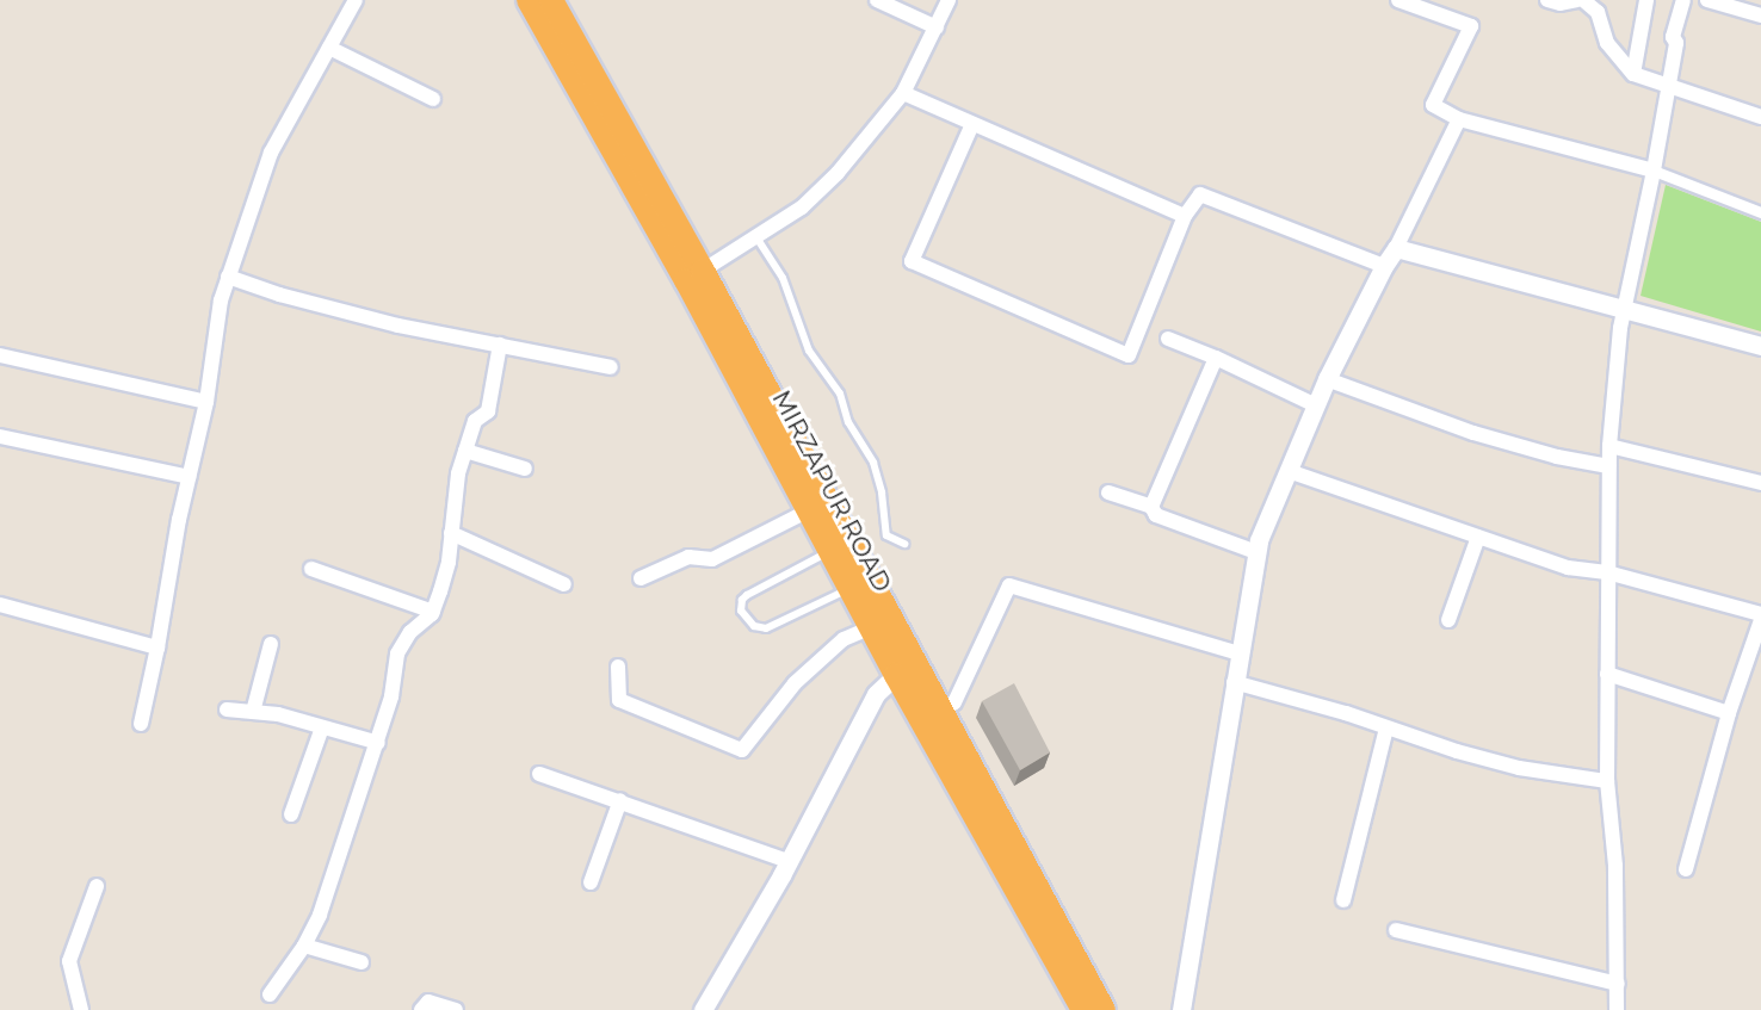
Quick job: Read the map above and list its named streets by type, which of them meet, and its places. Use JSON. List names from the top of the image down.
{
  "streets": {
    "highway": ["MIRZAPUR ROAD"]
  }
}
